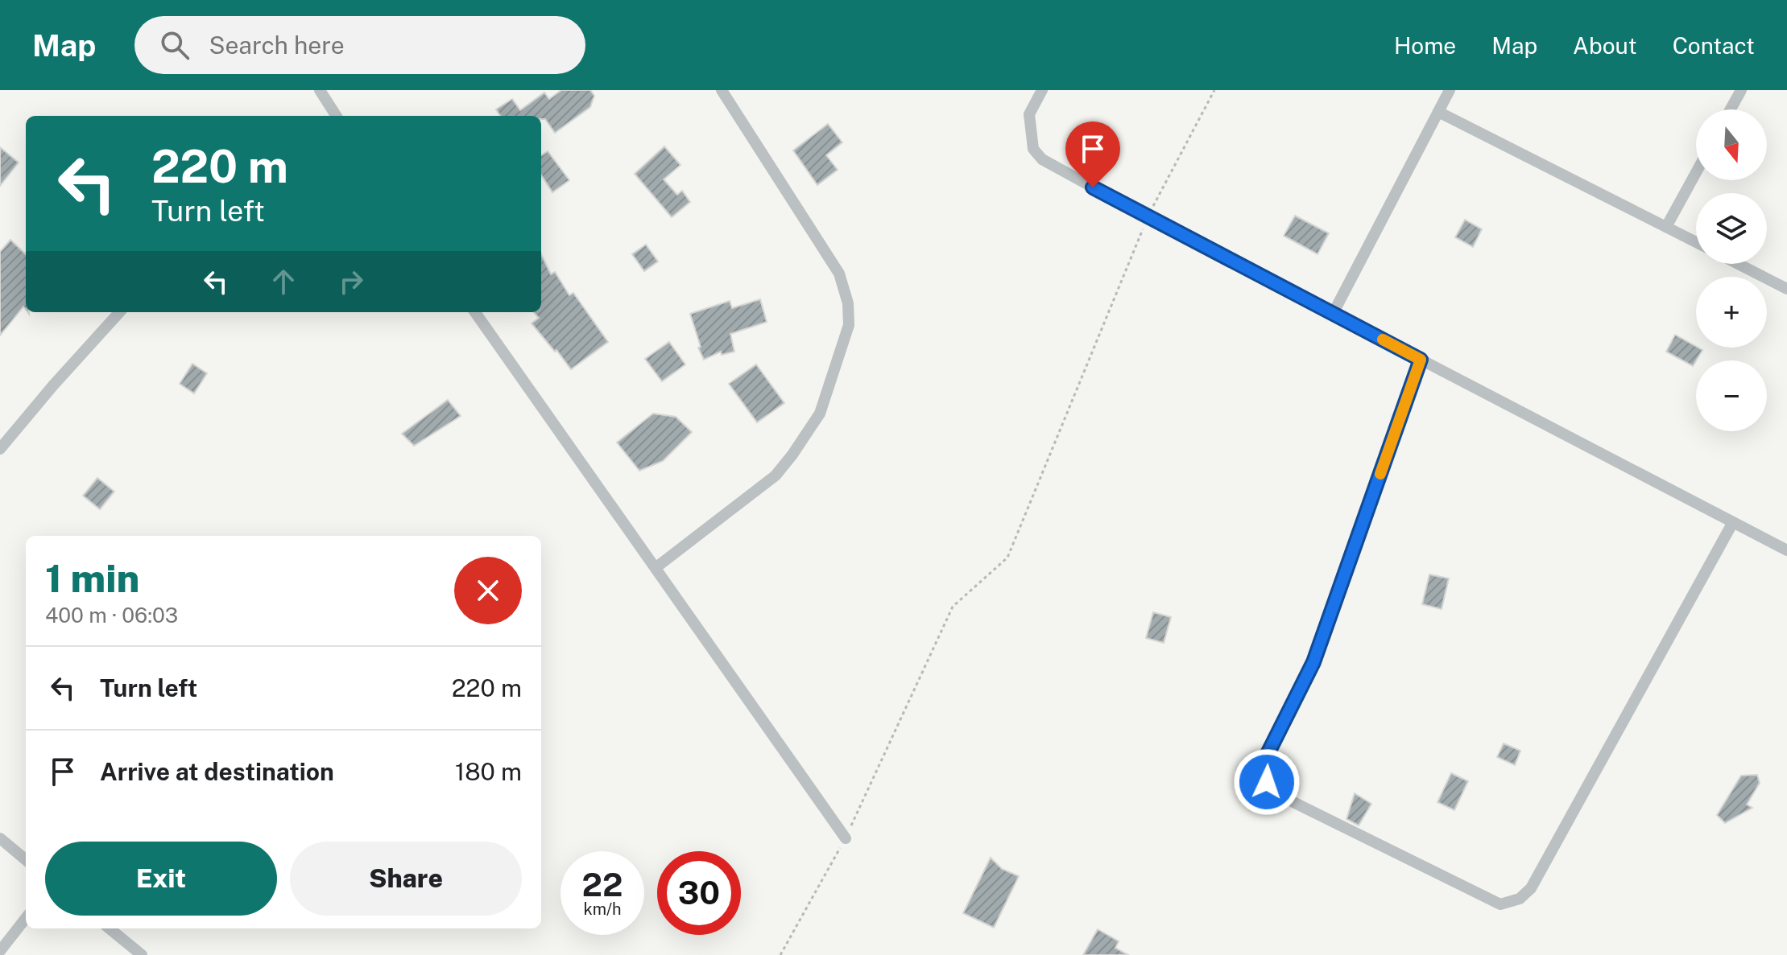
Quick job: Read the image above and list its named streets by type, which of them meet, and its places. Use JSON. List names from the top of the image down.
{
  "north": "bottom",
  "page": {
    "header": "Map",
    "search": "Search here",
    "nav": [
      "Home",
      "Map",
      "About",
      "Contact"
    ],
    "map_buttons": ["+", "−"],
    "turn": ["220 m", "Turn left"],
    "heading": ["1 min", "400 m · 06:03"],
    "list": [
      {
        "name": "Turn left",
        "value": "220 m"
      },
      {
        "name": "Arrive at destination",
        "value": "180 m"
      }
    ],
    "buttons": ["Exit", "Share"],
    "speed": "22 km/h",
    "limit": "30"
  }
}
